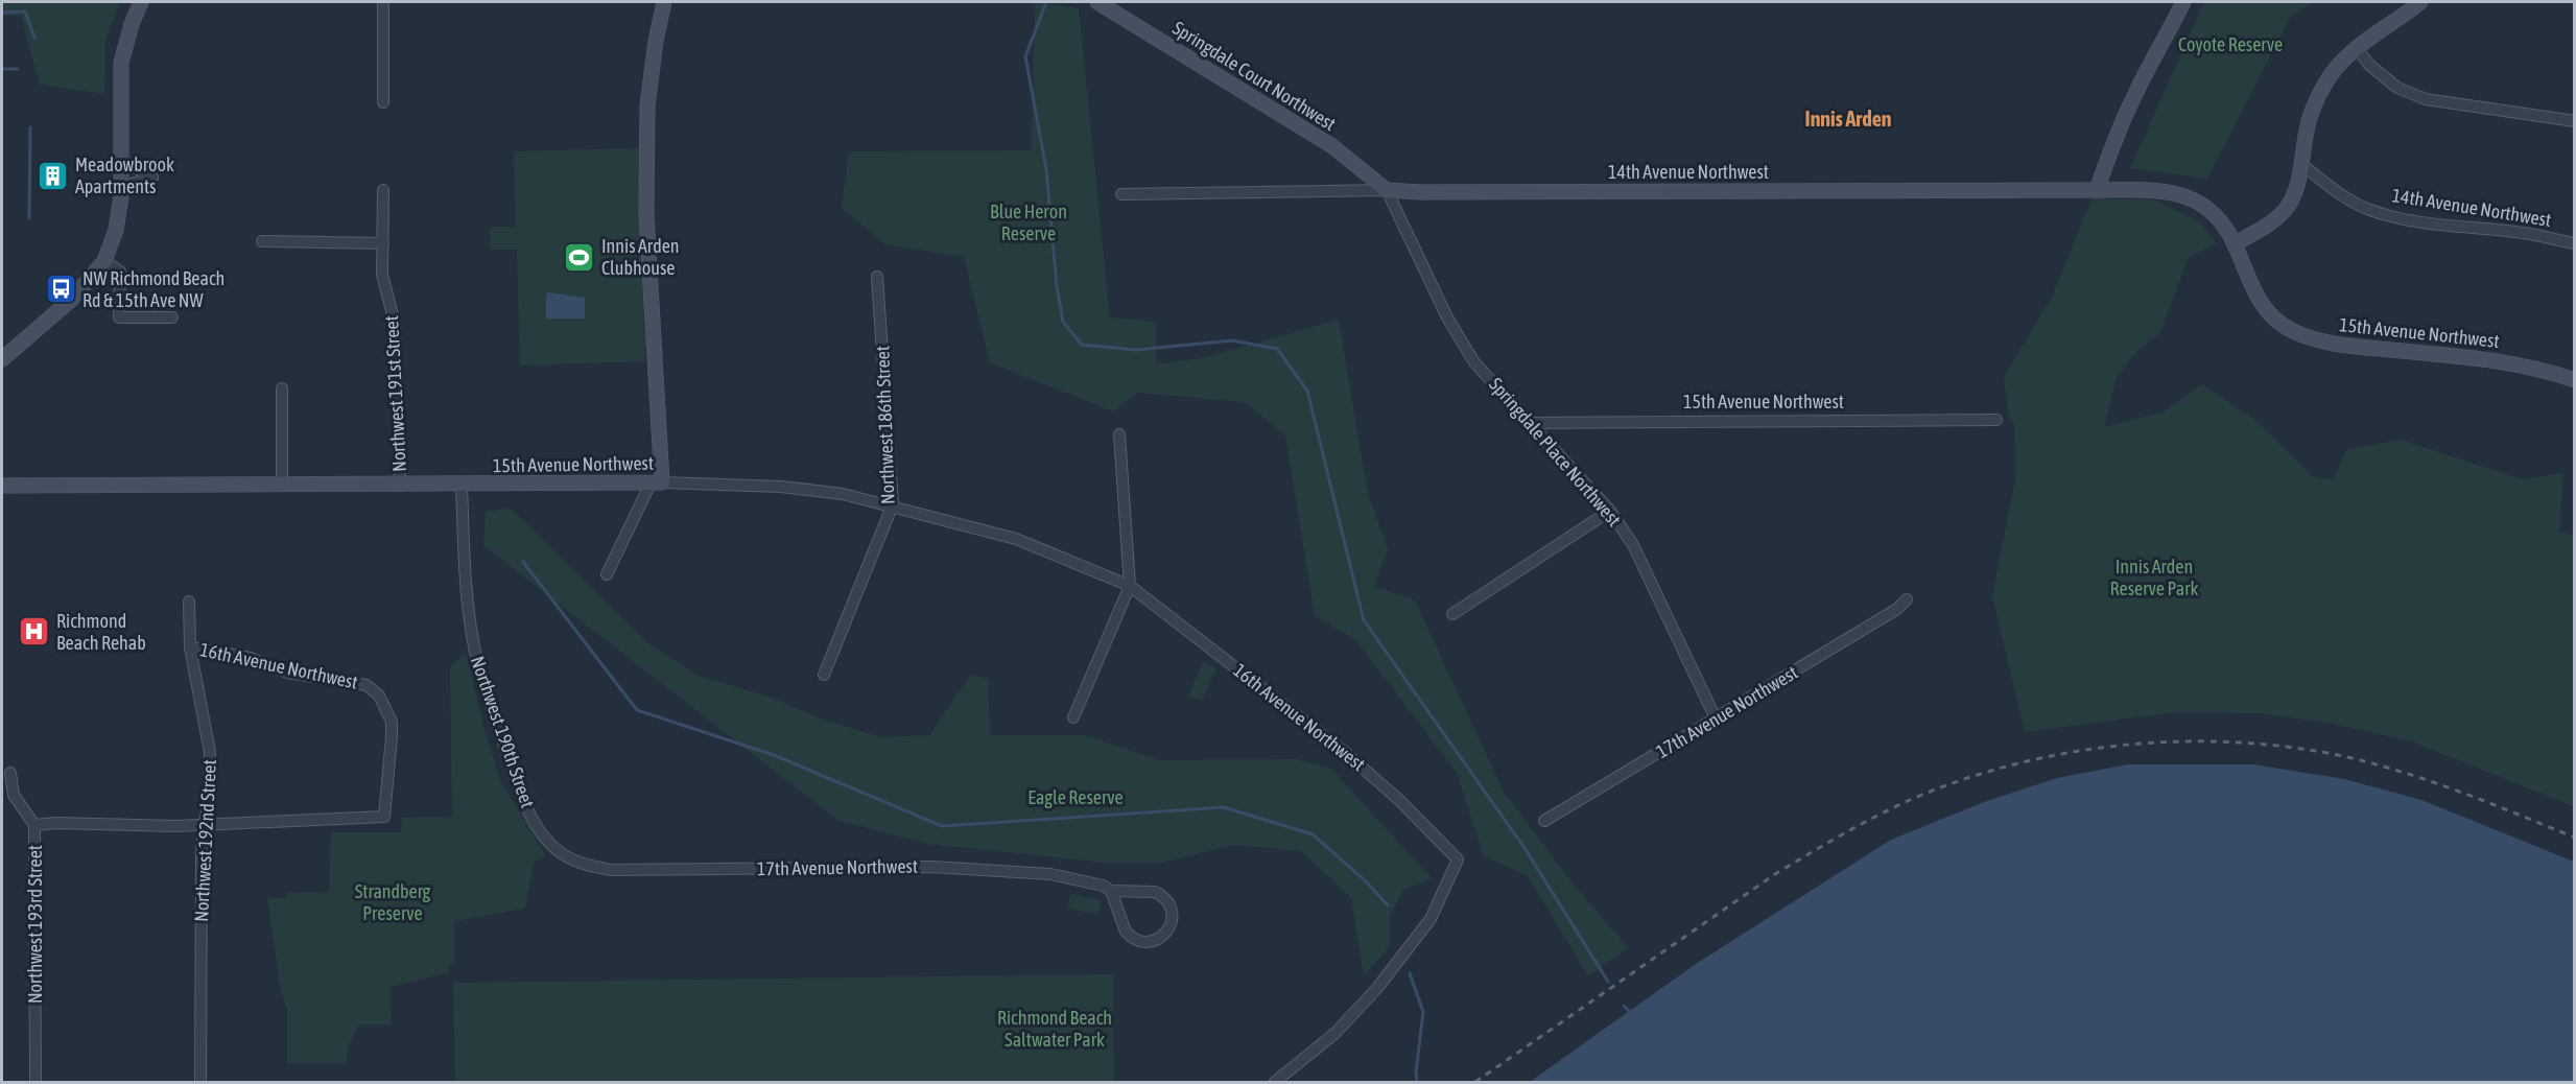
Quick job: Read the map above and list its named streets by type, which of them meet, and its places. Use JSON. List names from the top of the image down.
{
  "streets": {
    "street": [
      "Springdale Court Northwest",
      "14th Avenue Northwest",
      "15th Avenue Northwest",
      "Northwest 191st Street",
      "Northwest 186th Street",
      "Springdale Place Northwest",
      "16th Avenue Northwest",
      "17th Avenue Northwest",
      "Northwest 190th Street",
      "Northwest 192nd Street",
      "Northwest 193rd Street"
    ]
  },
  "crossings": [
    ["Springdale Court Northwest", "14th Avenue Northwest"],
    ["Springdale Court Northwest", "Springdale Place Northwest"],
    ["14th Avenue Northwest", "15th Avenue Northwest"],
    ["14th Avenue Northwest", "Springdale Place Northwest"],
    ["15th Avenue Northwest", "Northwest 191st Street"],
    ["15th Avenue Northwest", "Northwest 186th Street"],
    ["15th Avenue Northwest", "Springdale Place Northwest"],
    ["15th Avenue Northwest", "16th Avenue Northwest"],
    ["15th Avenue Northwest", "Northwest 190th Street"],
    ["Springdale Place Northwest", "17th Avenue Northwest"],
    ["16th Avenue Northwest", "Northwest 192nd Street"],
    ["17th Avenue Northwest", "Northwest 190th Street"]
  ],
  "districts": ["Innis Arden"],
  "parks": [
    "Coyote Reserve",
    "Blue Heron Reserve",
    "Innis Arden Reserve Park",
    "Eagle Reserve",
    "Strandberg Preserve",
    "Richmond Beach Saltwater Park"
  ],
  "places": {
    "building": ["Meadowbrook Apartments"],
    "sports": ["Innis Arden Clubhouse"],
    "bus stop": ["NW Richmond Beach Rd & 15th Ave NW"],
    "hospital": ["Richmond Beach Rehab"]
  }
}
